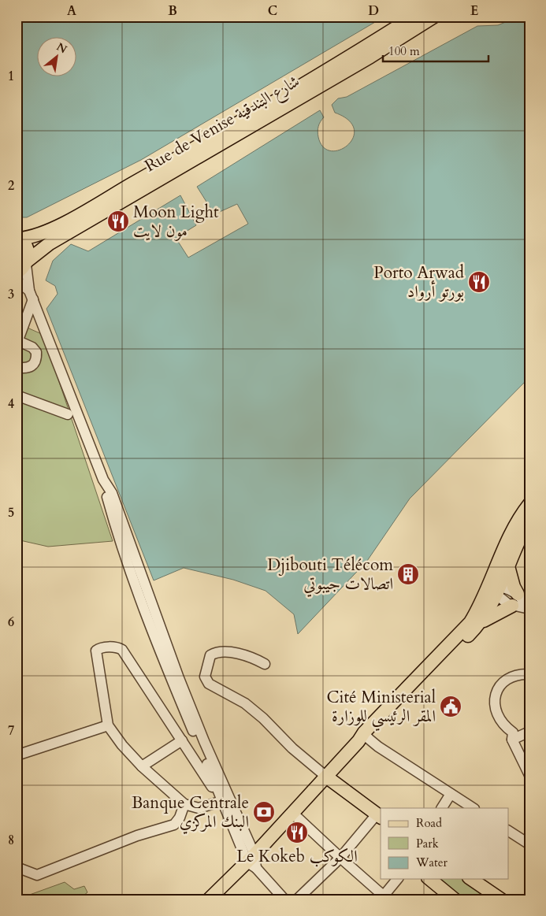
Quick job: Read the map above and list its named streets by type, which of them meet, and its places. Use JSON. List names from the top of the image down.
{
  "streets": {
    "main road": ["Rue de Venise شارع البندقية"]
  },
  "places": {
    "restaurant": ["Moon Light مون لايت", "Porto Arwad بورتو أرواد", "Le Kokeb الكوكب"],
    "building": ["Djibouti Télécom اتصالات جيبوتي"],
    "public building": ["Cité Ministerial المقر الرئيسي للوزارة"],
    "bank": ["Banque Centrale البنك المركزي"]
  },
  "legend": ["Road", "Park", "Water"],
  "scale_bar": "100 m",
  "north": "top right",
  "grid": {
    "columns": [
      "A",
      "B",
      "C",
      "D",
      "E"
    ],
    "rows": [
      "1",
      "2",
      "3",
      "4",
      "5",
      "6",
      "7",
      "8"
    ]
  }
}
